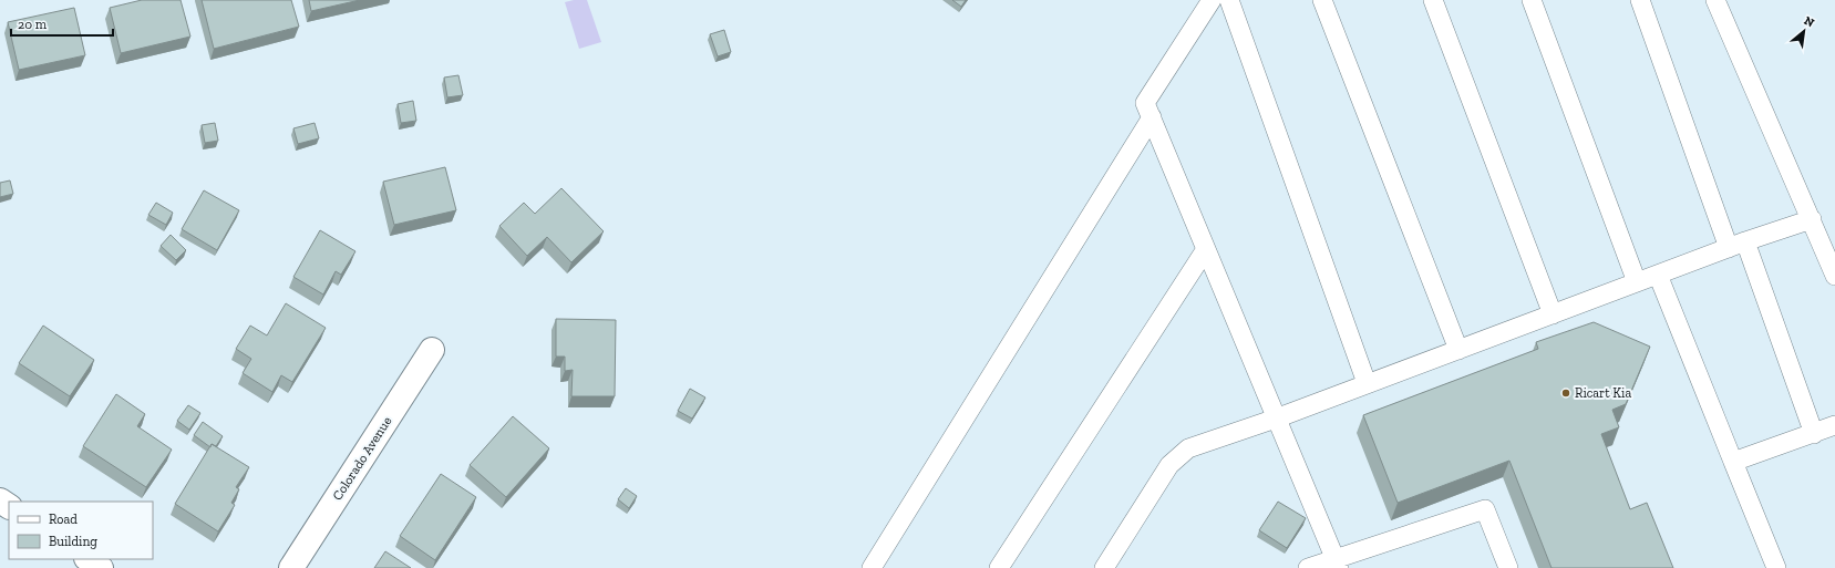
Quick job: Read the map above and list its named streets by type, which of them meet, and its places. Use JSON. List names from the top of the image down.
{
  "streets": {
    "street": ["Colorado Avenue"]
  },
  "places": ["Ricart Kia"],
  "legend": ["Road", "Building"],
  "scale_bar": "20 m",
  "north": "top right"
}
